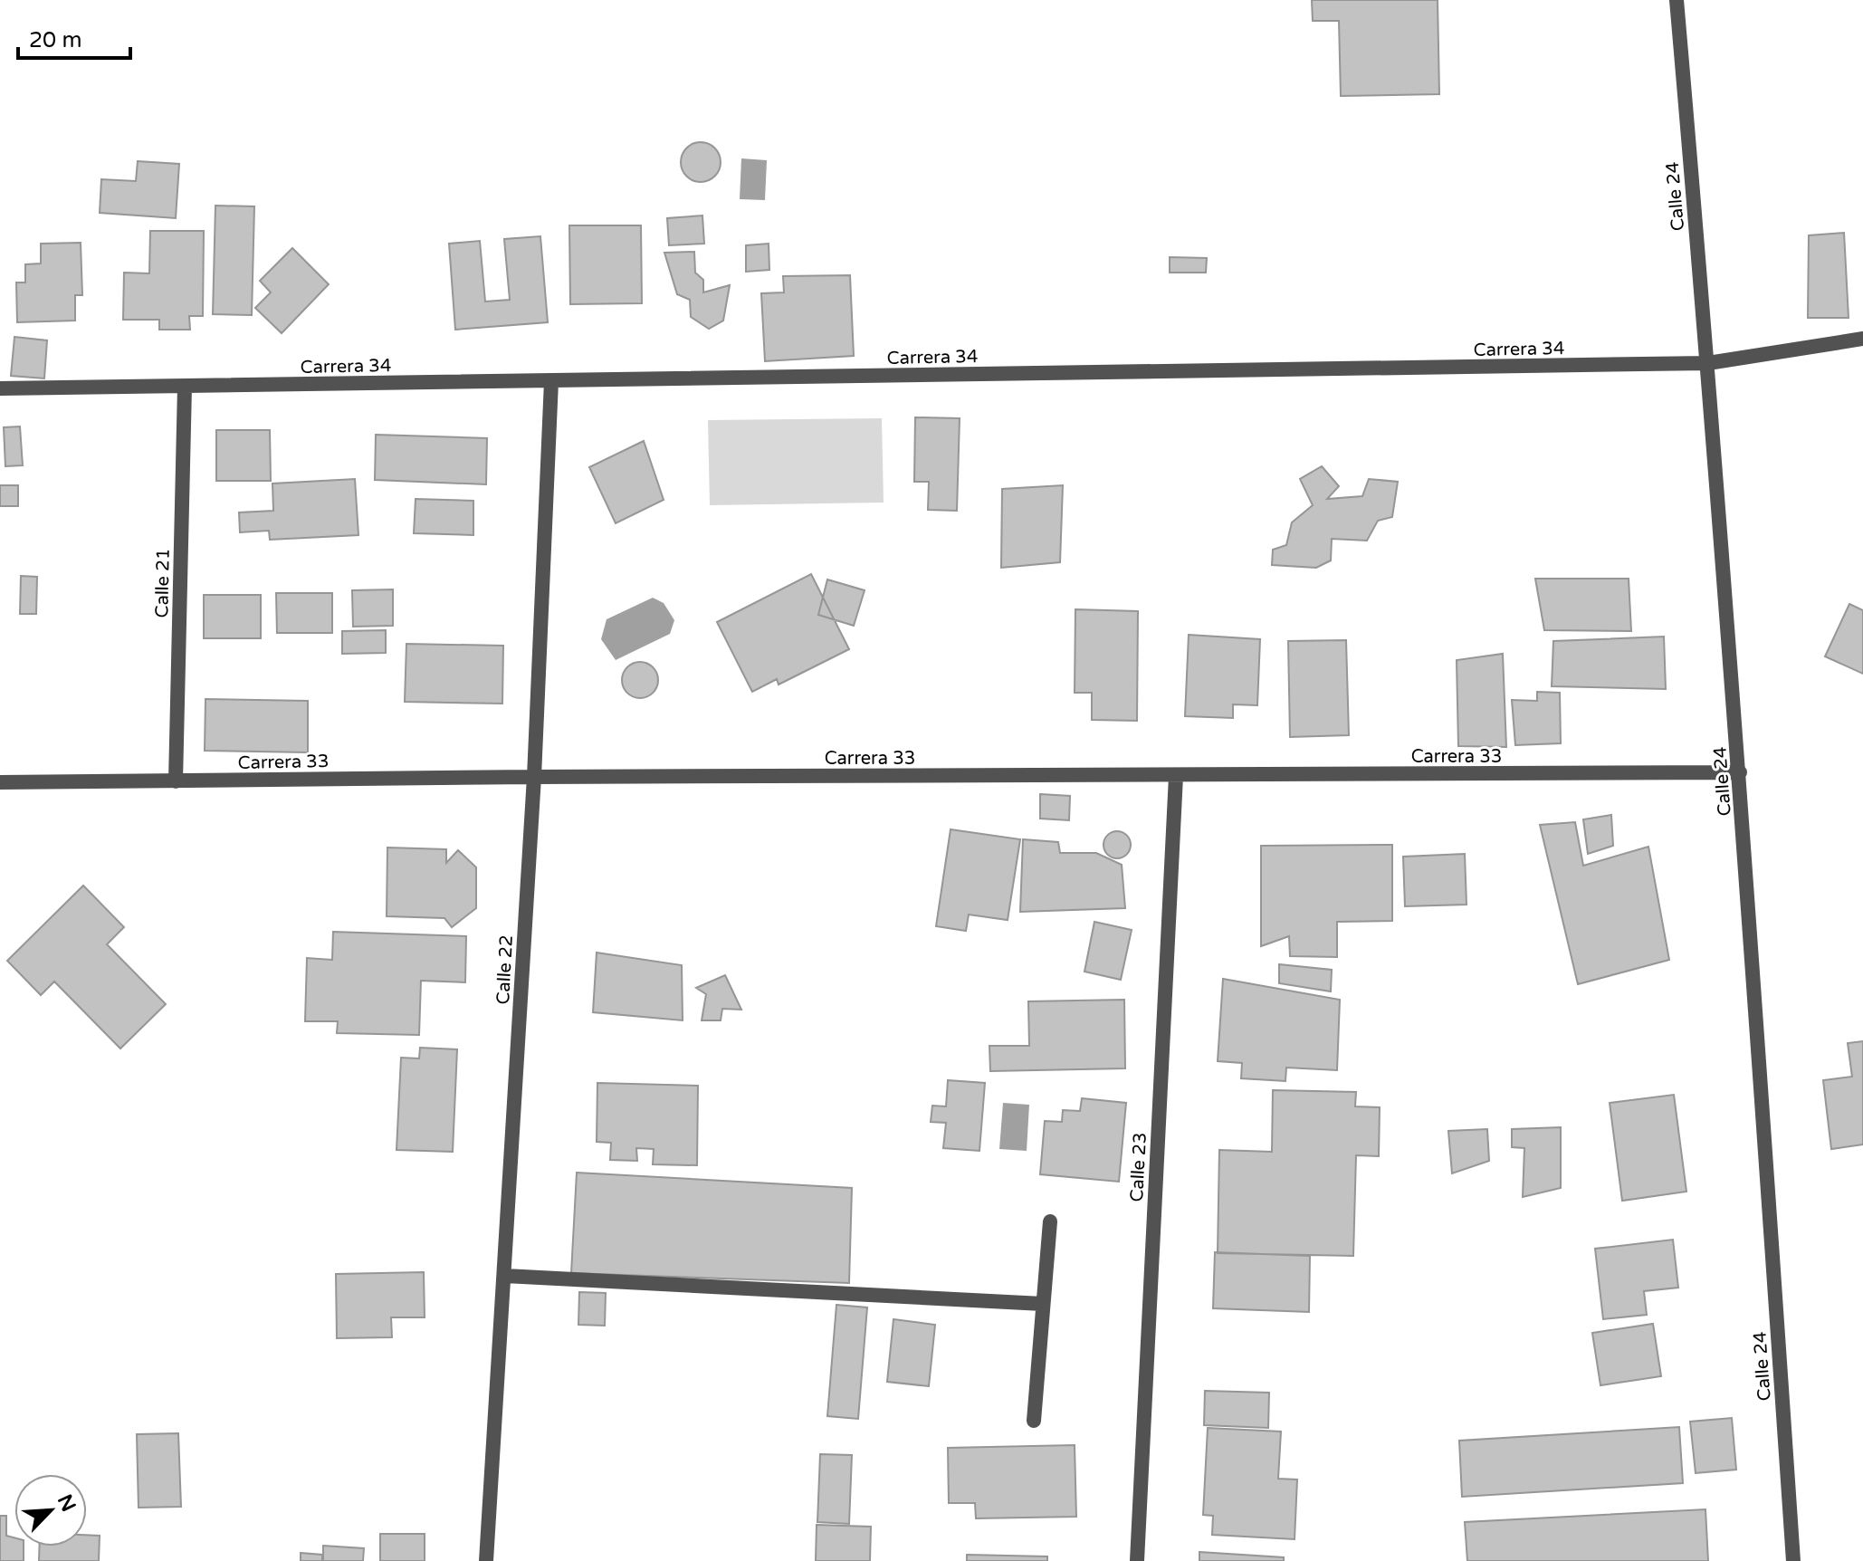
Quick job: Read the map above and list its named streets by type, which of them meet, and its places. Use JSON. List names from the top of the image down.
{
  "streets": {
    "street": [
      "Calle 24",
      "Carrera 34",
      "Calle 21",
      "Carrera 33",
      "Calle 22",
      "Calle 23"
    ]
  },
  "crossings": [
    ["Calle 24", "Carrera 34"],
    ["Calle 24", "Carrera 33"],
    ["Carrera 34", "Calle 21"],
    ["Carrera 34", "Calle 22"],
    ["Calle 21", "Carrera 33"],
    ["Carrera 33", "Calle 22"],
    ["Carrera 33", "Calle 23"]
  ],
  "scale_bar": "20 m",
  "north": "top right"
}
